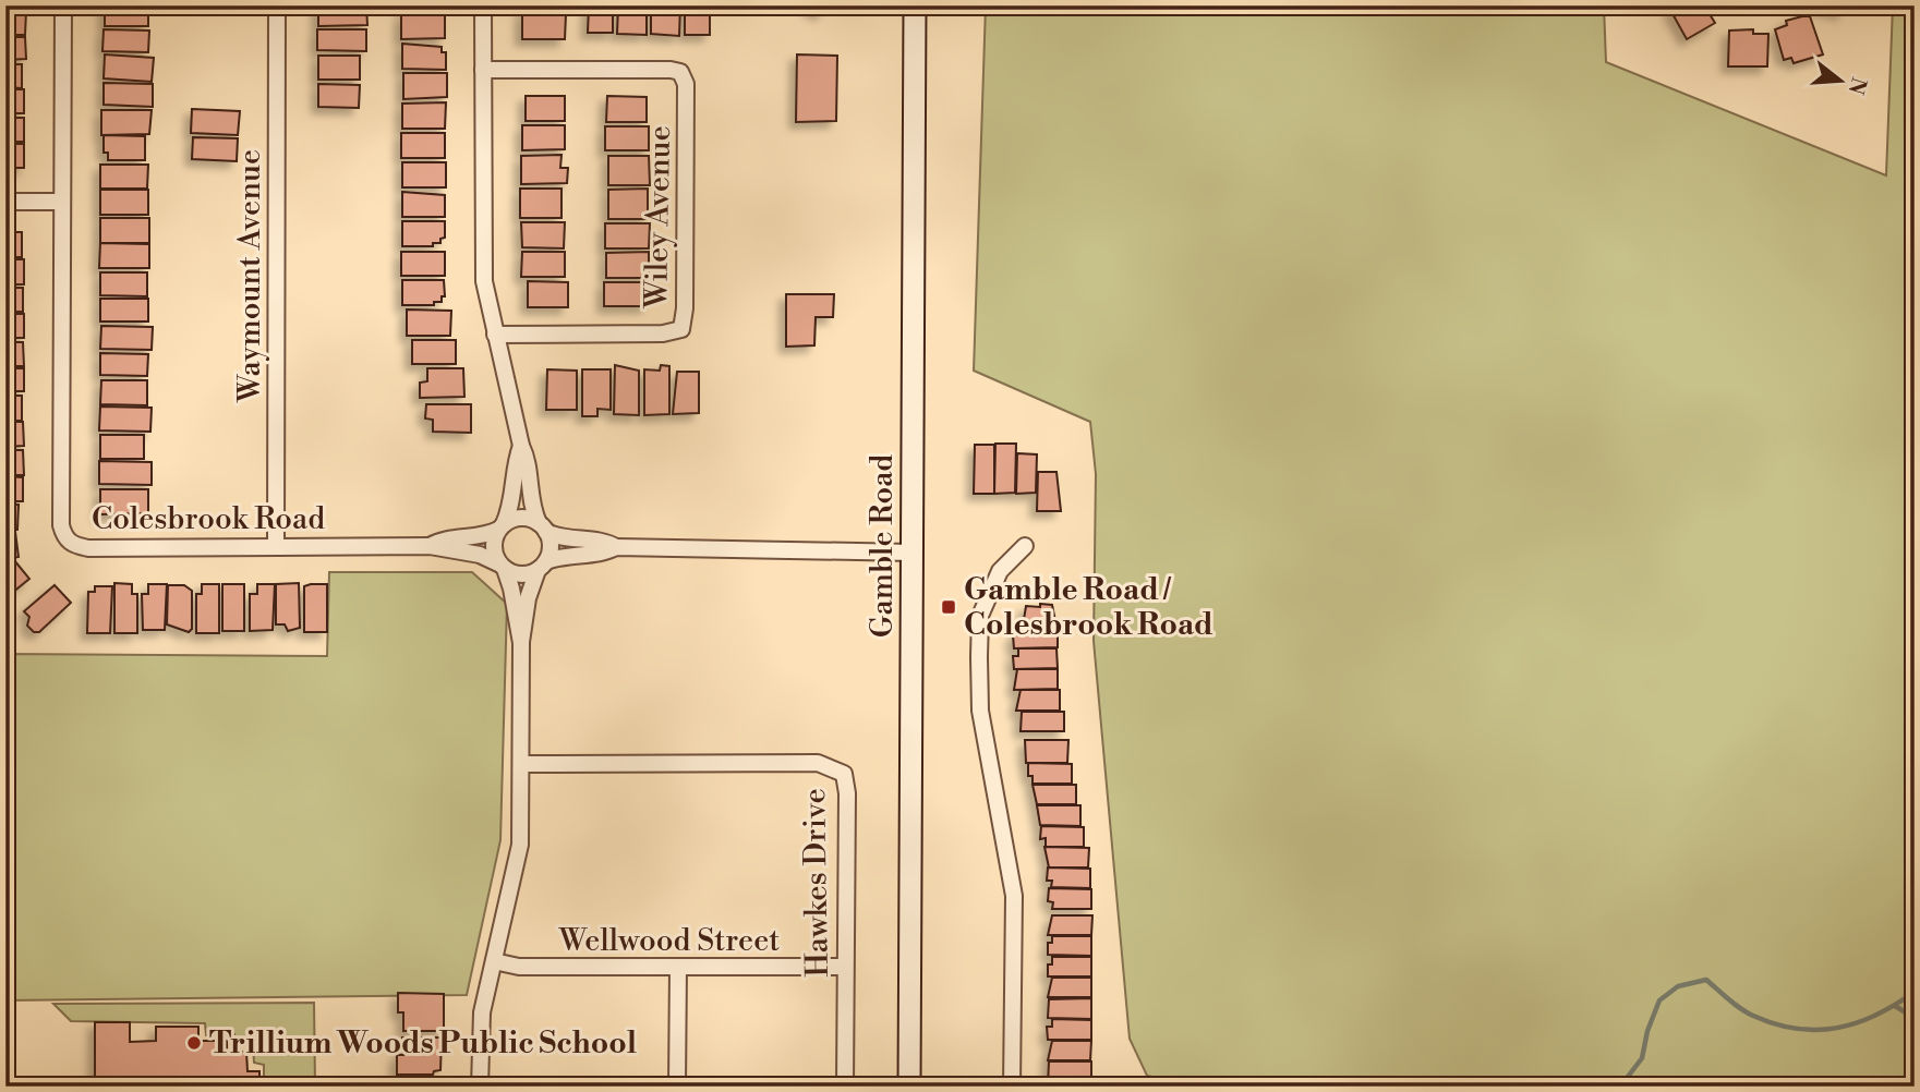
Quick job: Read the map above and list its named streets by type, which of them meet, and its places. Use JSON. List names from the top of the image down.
{
  "streets": {
    "main road": ["Gamble Road"],
    "street": [
      "Wiley Avenue",
      "Waymount Avenue",
      "Colesbrook Road",
      "Hawkes Drive",
      "Wellwood Street"
    ]
  },
  "crossings": [
    ["Waymount Avenue", "Colesbrook Road"],
    ["Hawkes Drive", "Wellwood Street"]
  ],
  "places": {
    "transit": ["Gamble Road / Colesbrook Road"],
    "other": ["Trillium Woods Public School"]
  },
  "north": "right"
}
